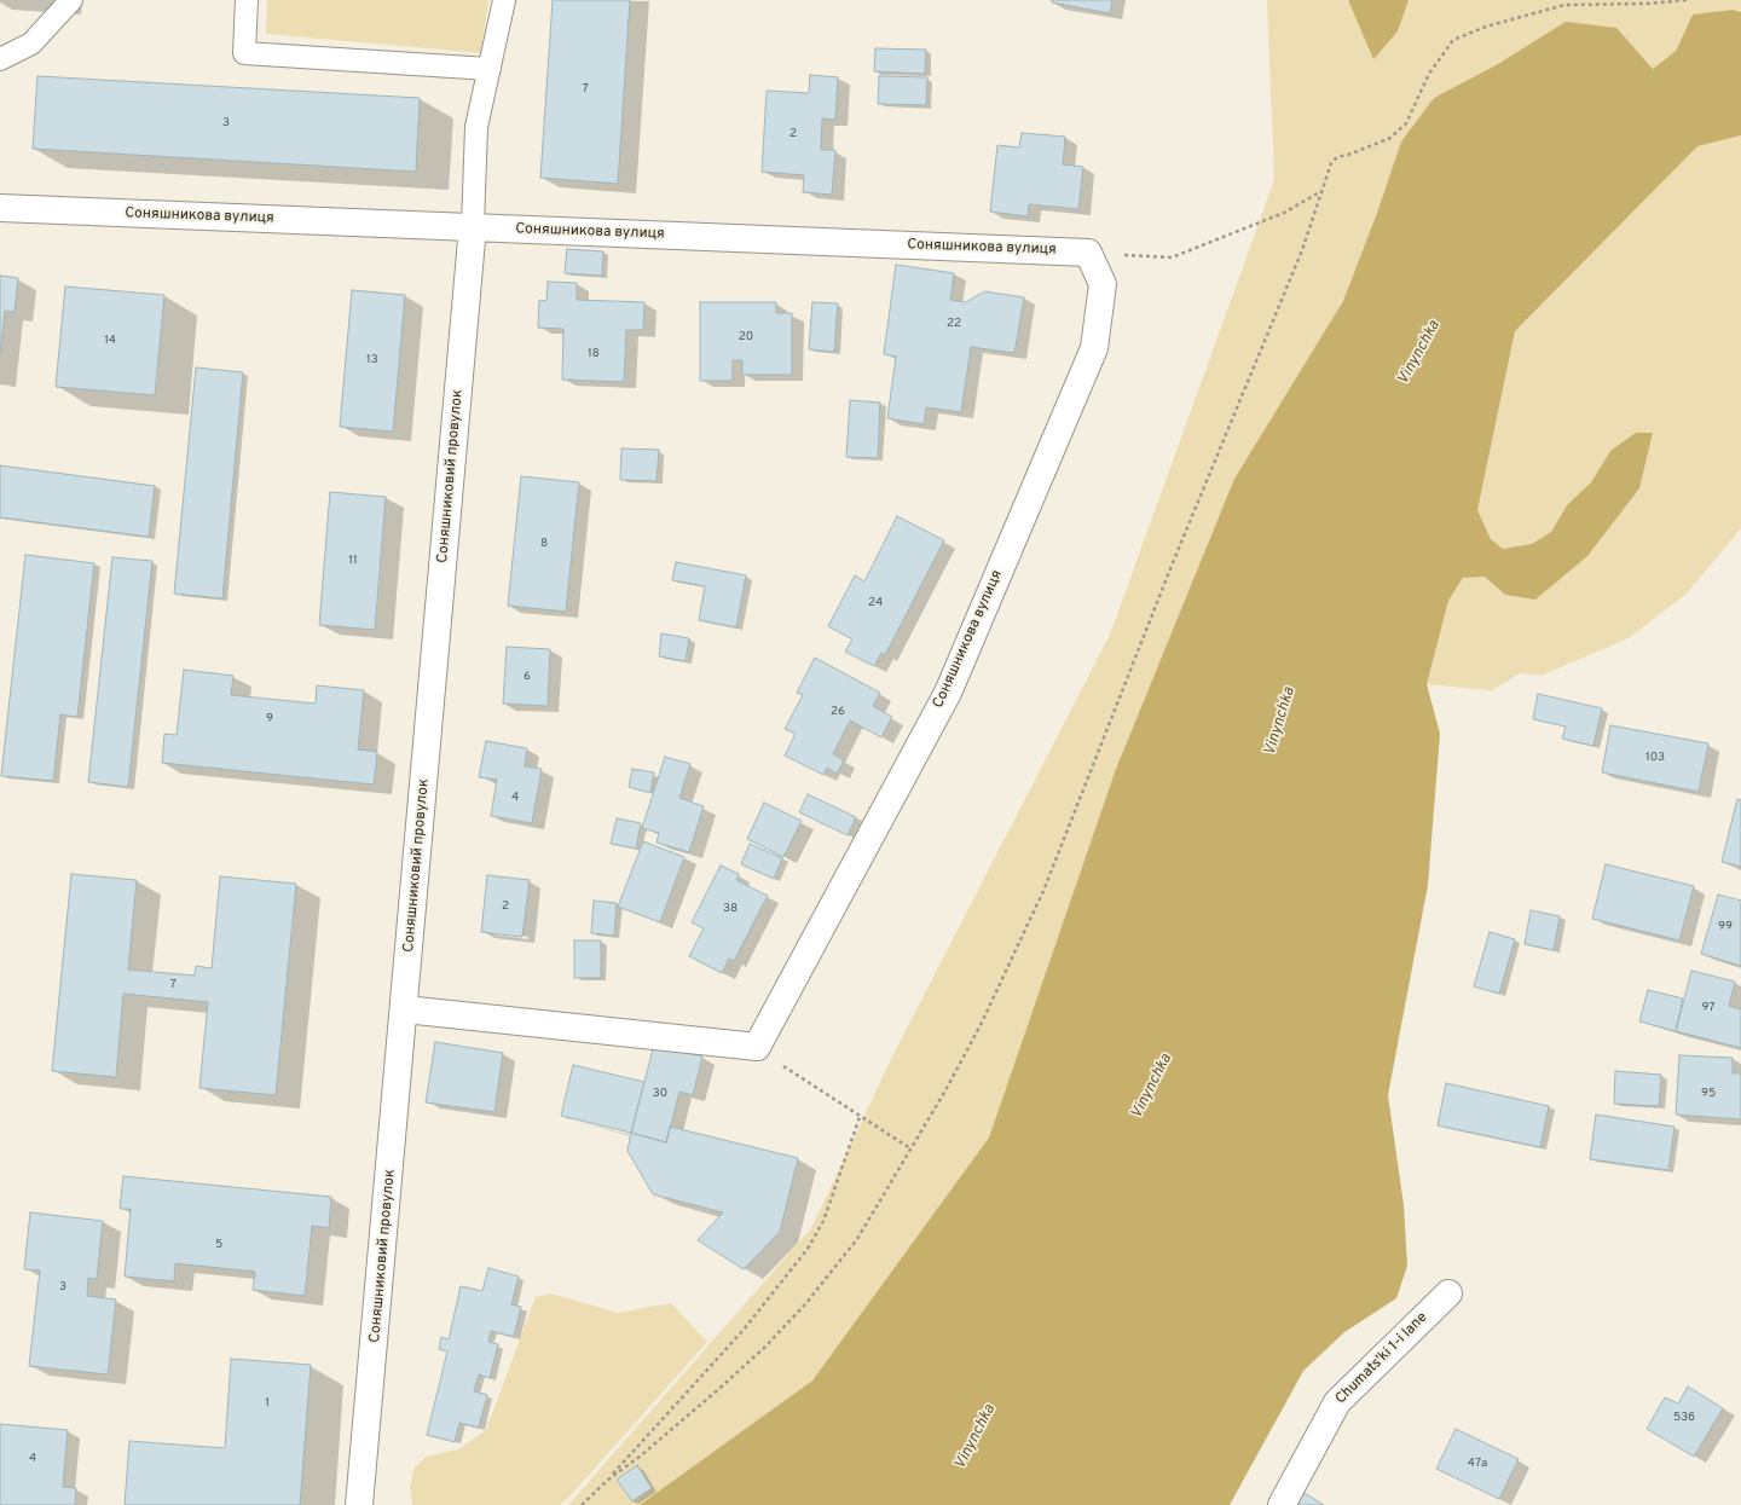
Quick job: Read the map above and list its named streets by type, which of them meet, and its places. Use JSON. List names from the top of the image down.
{
  "streets": {
    "street": ["Соняшникова вулиця", "Соняшниковий провулок", "Chumats'ki 1-i lane"]
  },
  "crossings": [
    ["Соняшникова вулиця", "Соняшниковий провулок"]
  ],
  "water": ["Vinynchka"],
  "house_numbers": [
    "7",
    "3",
    "2",
    "22",
    "20",
    "14",
    "18",
    "13",
    "8",
    "11",
    "24",
    "6",
    "26",
    "9",
    "103",
    "4",
    "2",
    "38",
    "99",
    "7",
    "97",
    "30",
    "95",
    "5",
    "3",
    "1",
    "53б",
    "4",
    "47а"
  ]
}
